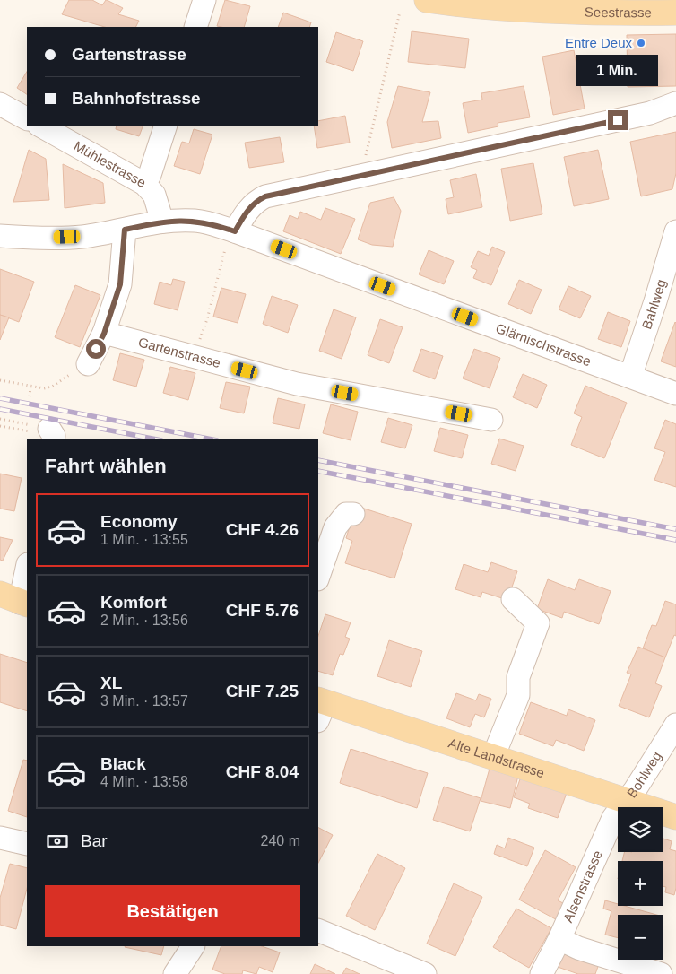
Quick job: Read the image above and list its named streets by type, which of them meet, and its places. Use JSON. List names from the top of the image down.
{
  "streets": {
    "main road": ["Seestrasse", "Alte Landstrasse"],
    "street": [
      "Mühlestrasse",
      "Bahlweg",
      "Glärnischstrasse",
      "Gartenstrasse",
      "Bohlweg",
      "Alsenstrasse"
    ]
  },
  "crossings": [
    ["Mühlestrasse", "Glärnischstrasse"],
    ["Bahlweg", "Glärnischstrasse"],
    ["Alte Landstrasse", "Bohlweg"],
    ["Alte Landstrasse", "Alsenstrasse"],
    ["Bohlweg", "Alsenstrasse"]
  ],
  "places": ["Entre Deux"],
  "page": {
    "banner": ["Gartenstrasse", "Bahnhofstrasse"],
    "bubble": "1 Min.",
    "heading": "Fahrt wählen",
    "list": [
      {
        "name": "Economy",
        "note": "1 Min. · 13:55",
        "value": "CHF 4.26"
      },
      {
        "name": "Komfort",
        "note": "2 Min. · 13:56",
        "value": "CHF 5.76"
      },
      {
        "name": "XL",
        "note": "3 Min. · 13:57",
        "value": "CHF 7.25"
      },
      {
        "name": "Black",
        "note": "4 Min. · 13:58",
        "value": "CHF 8.04"
      }
    ],
    "map_buttons": ["+", "−"],
    "pay": ["Bar", "240 m"],
    "buttons": "Bestätigen"
  }
}
